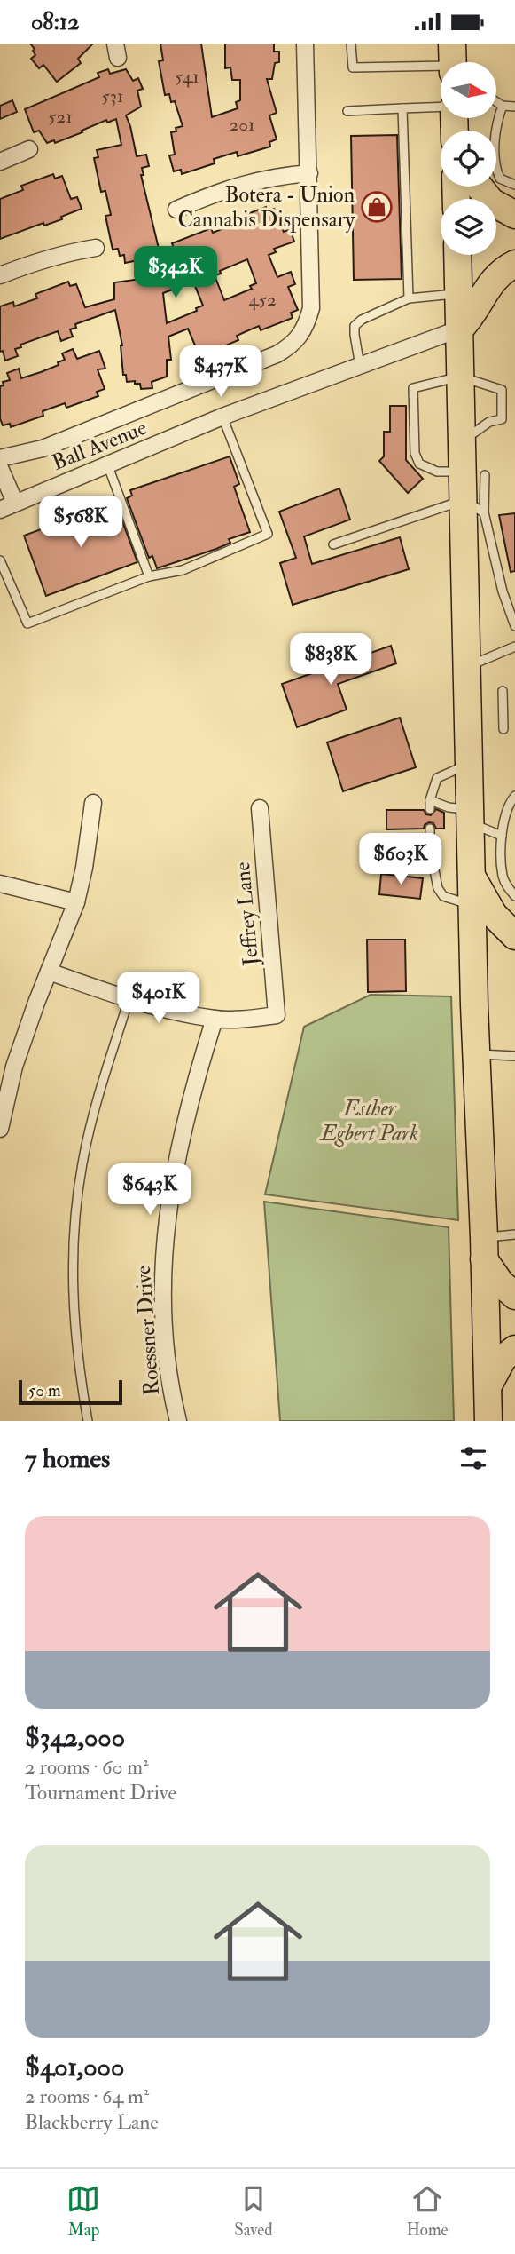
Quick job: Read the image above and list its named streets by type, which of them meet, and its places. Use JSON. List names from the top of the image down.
{
  "streets": {
    "street": ["Ball Avenue", "Jeffrey Lane", "Roessner Drive"]
  },
  "crossings": [
    ["Jeffrey Lane", "Roessner Drive"]
  ],
  "parks": ["Esther Egbert Park"],
  "places": {
    "shop": ["Botera - Union Cannabis Dispensary"]
  },
  "house_numbers": [
    "541",
    "531",
    "521",
    "201",
    "452"
  ],
  "scale_bar": "50 m",
  "north": "right",
  "page": {
    "status": "08:12",
    "price": [
      "$342K",
      "$437K",
      "$568K",
      "$838K",
      "$603K",
      "$401K",
      "$643K"
    ],
    "scale": "50 m",
    "heading": "7 homes",
    "list": [
      {
        "name": "$342,000",
        "note": "2 rooms · 60 m² · Tournament Drive"
      },
      {
        "name": "$401,000",
        "note": "2 rooms · 64 m² · Blackberry Lane"
      }
    ],
    "tabs": ["Map", "Saved", "Home"]
  }
}
